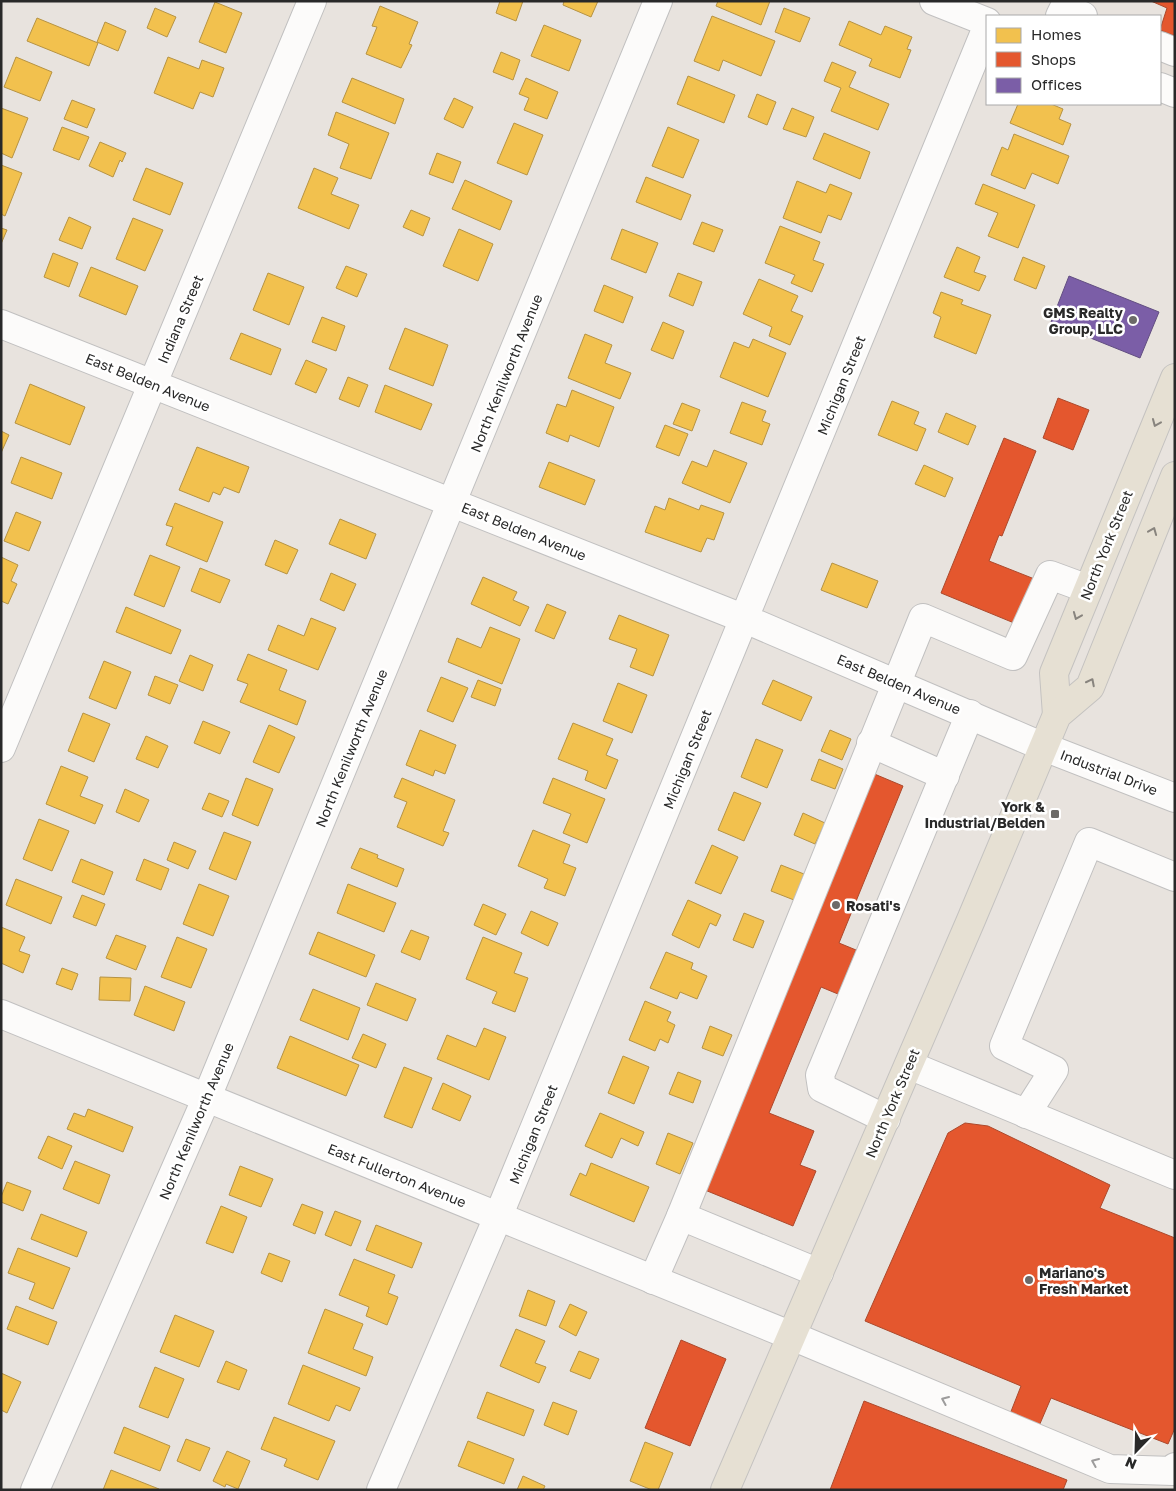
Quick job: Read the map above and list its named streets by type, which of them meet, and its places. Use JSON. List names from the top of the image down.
{
  "streets": {
    "main road": ["North York Street"],
    "street": [
      "Indiana Street",
      "North Kenilworth Avenue",
      "East Belden Avenue",
      "Michigan Street",
      "Industrial Drive",
      "East Fullerton Avenue"
    ]
  },
  "crossings": [
    ["Indiana Street", "East Belden Avenue"],
    ["North Kenilworth Avenue", "East Belden Avenue"],
    ["North Kenilworth Avenue", "East Fullerton Avenue"],
    ["East Belden Avenue", "Michigan Street"],
    ["East Belden Avenue", "North York Street"],
    ["East Belden Avenue", "Industrial Drive"],
    ["Michigan Street", "East Fullerton Avenue"],
    ["North York Street", "Industrial Drive"],
    ["North York Street", "East Fullerton Avenue"]
  ],
  "places": {
    "other": ["GMS Realty Group, LLC", "Rosati's", "Mariano's Fresh Market"],
    "transit": ["York & Industrial/Belden"]
  },
  "legend": ["Homes", "Shops", "Offices"],
  "north": "bottom left"
}
